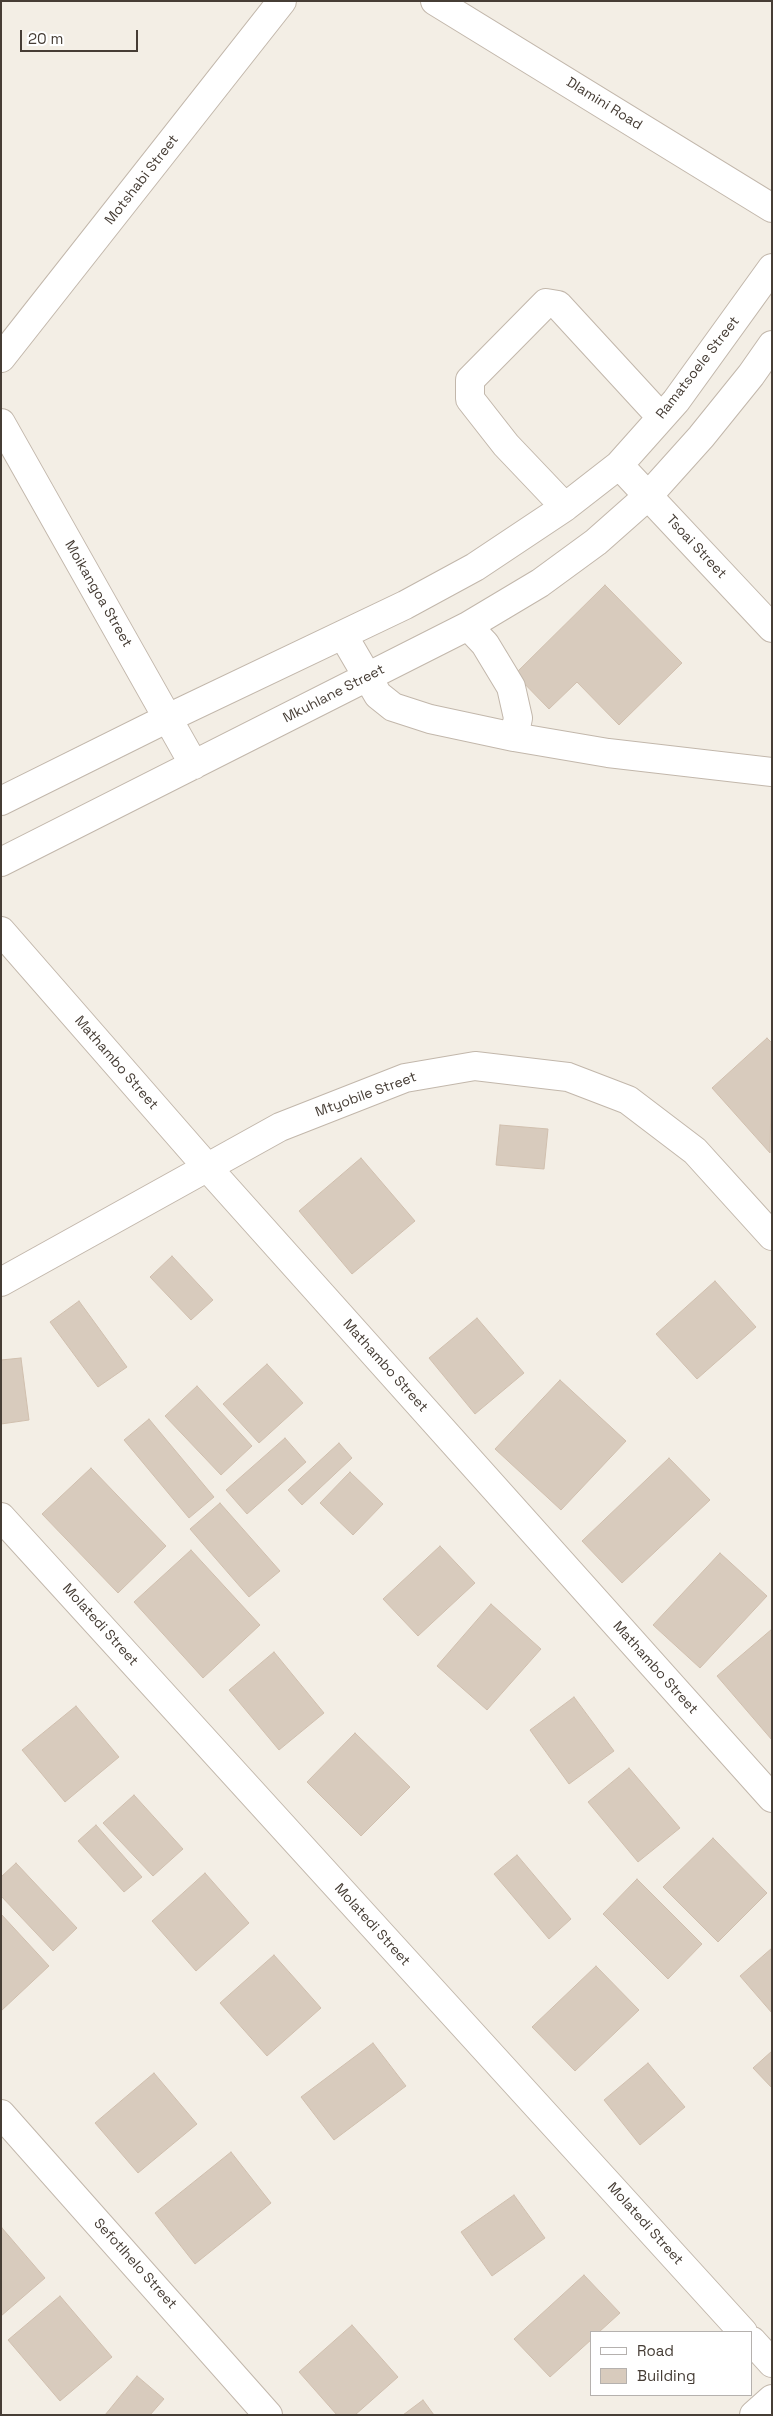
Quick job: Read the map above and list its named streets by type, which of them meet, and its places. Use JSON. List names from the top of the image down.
{
  "streets": {
    "street": [
      "Dlamini Road",
      "Motshabi Street",
      "Ramatsoele Street",
      "Tsoai Street",
      "Moikangoa Street",
      "Mkuhlane Street",
      "Mathambo Street",
      "Mtyobile Street",
      "Molatedi Street",
      "Sefotlhelo Street"
    ]
  },
  "crossings": [
    ["Ramatsoele Street", "Tsoai Street"],
    ["Tsoai Street", "Mkuhlane Street"],
    ["Moikangoa Street", "Mkuhlane Street"],
    ["Mathambo Street", "Mtyobile Street"]
  ],
  "legend": ["Road", "Building"],
  "scale_bar": "20 m"
}
